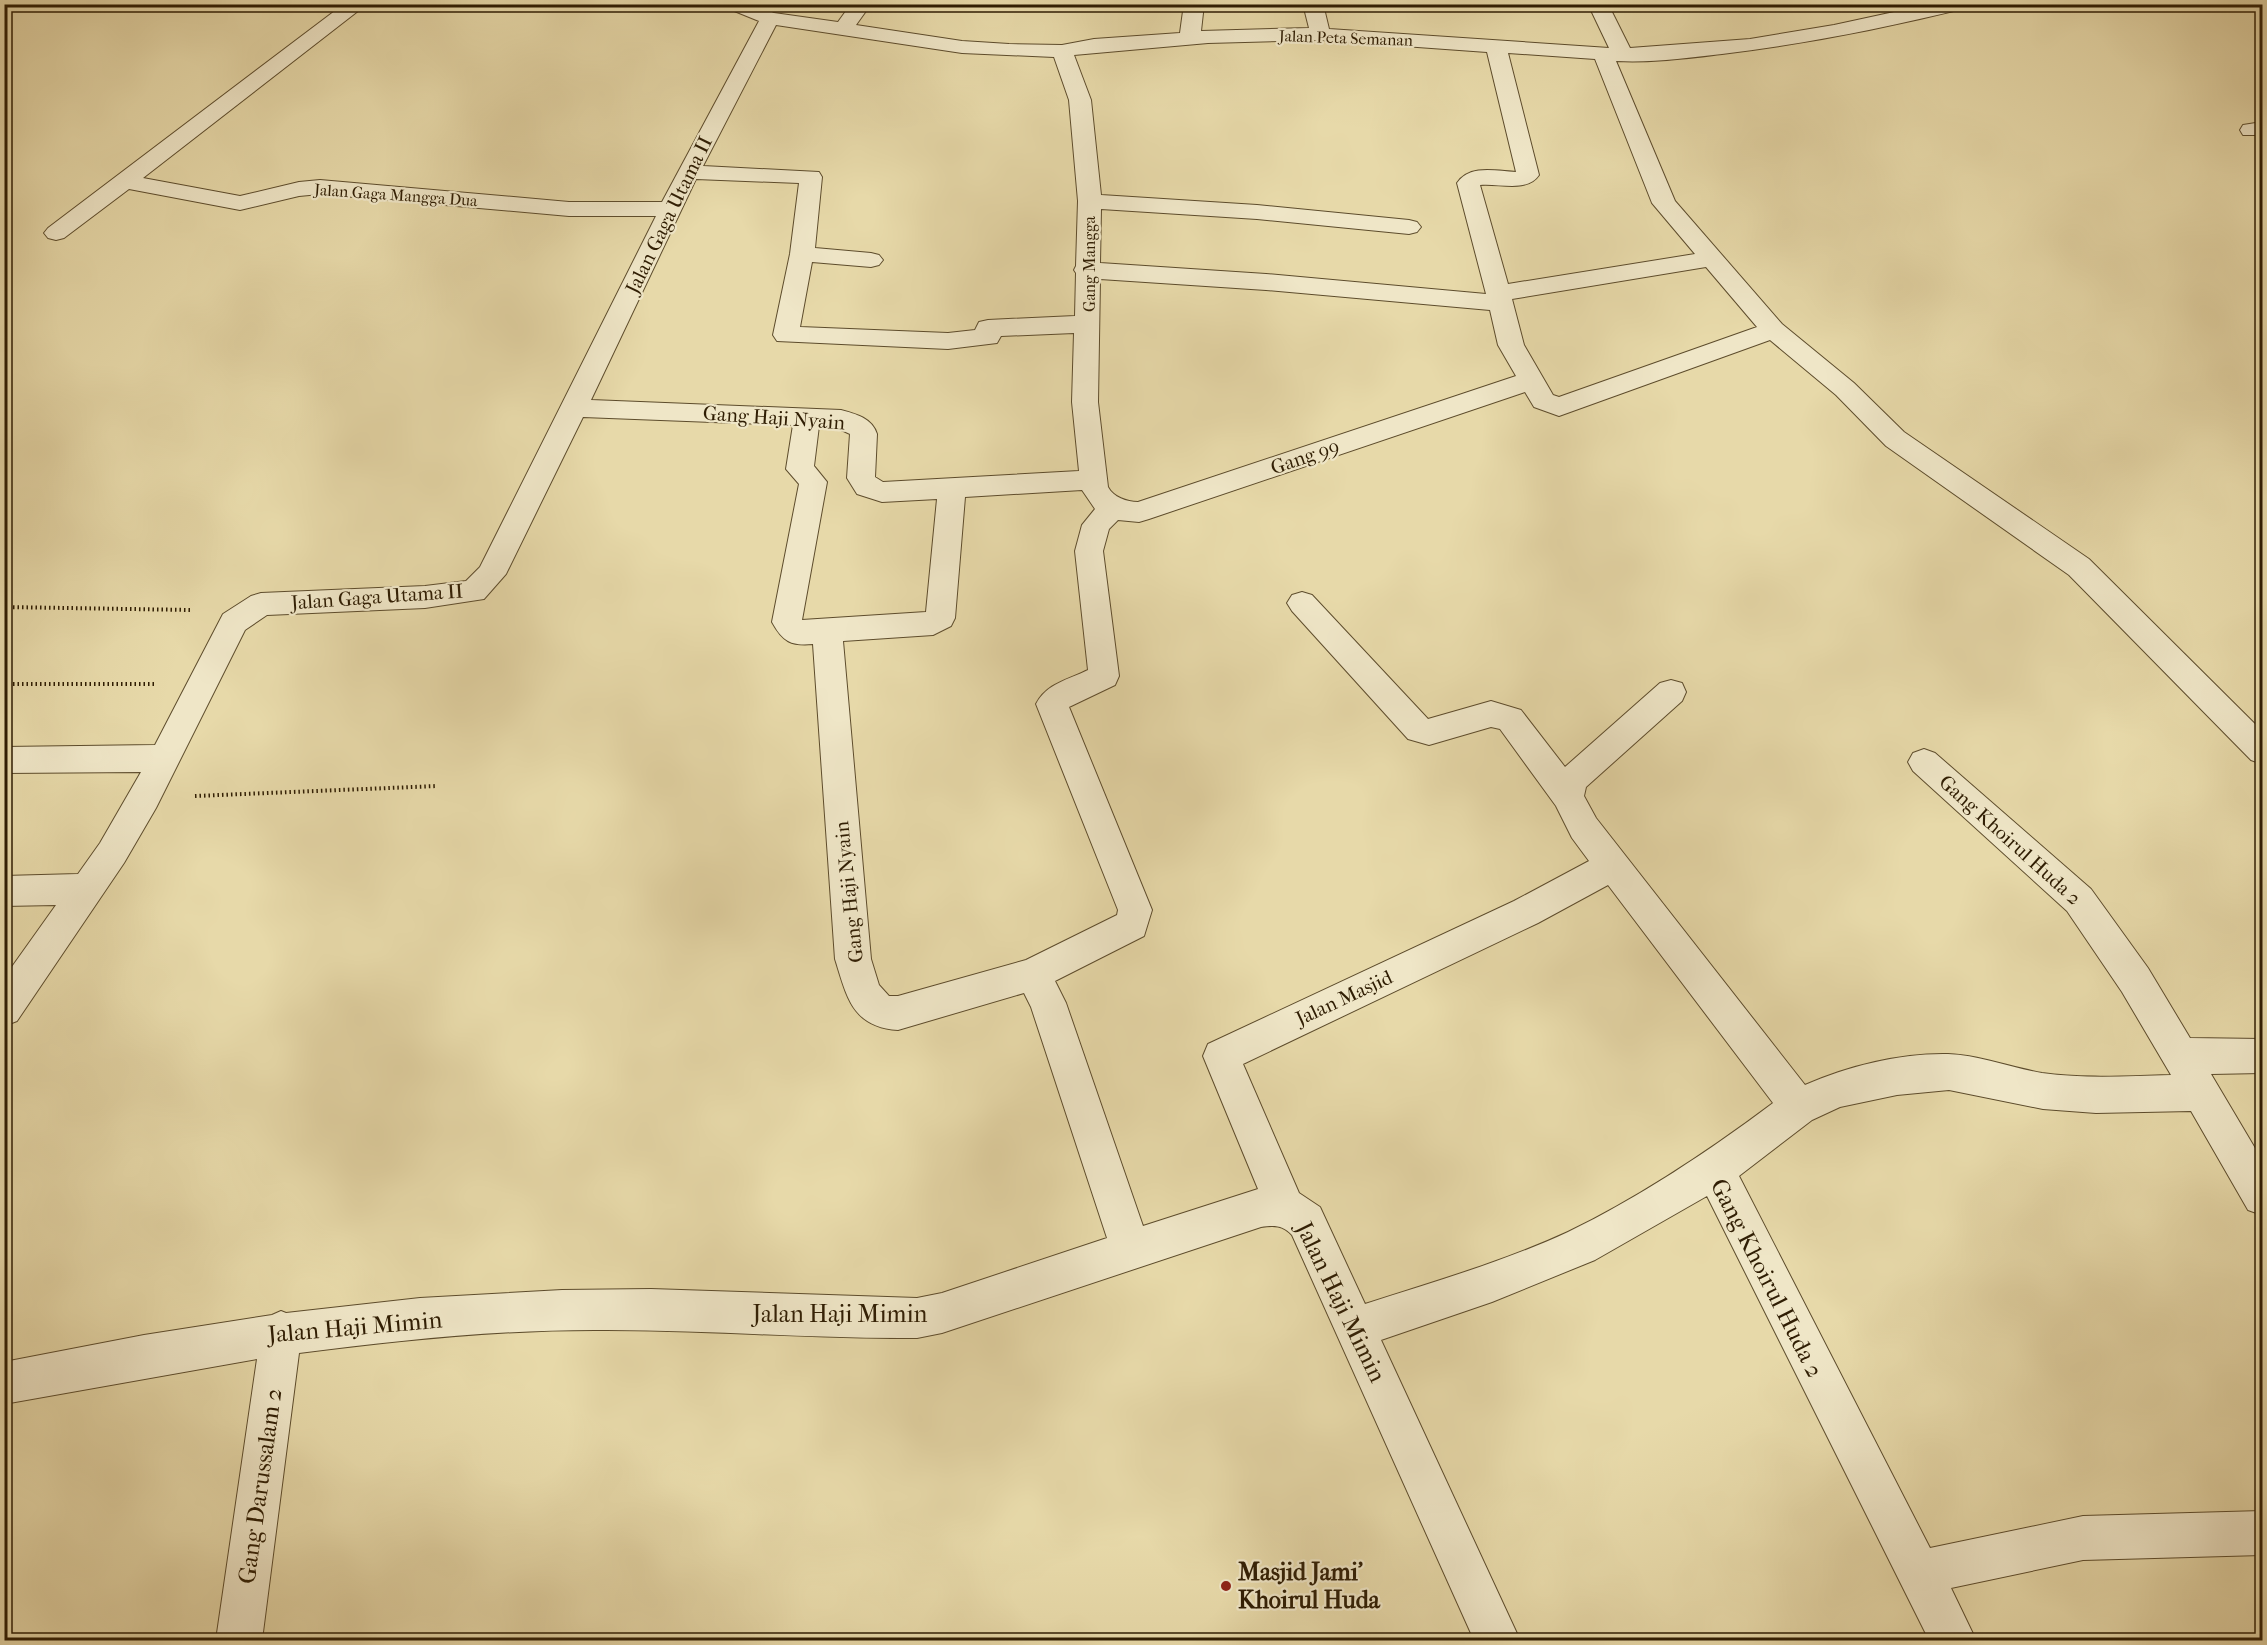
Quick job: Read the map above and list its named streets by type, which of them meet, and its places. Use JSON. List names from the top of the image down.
{
  "streets": {
    "street": [
      "Jalan Peta Semanan",
      "Jalan Gaga Mangga Dua",
      "Jalan Gaga Utama II",
      "Gang Mangga",
      "Gang Haji Nyain",
      "Gang 99",
      "Gang Khoirul Huda 2",
      "Jalan Masjid",
      "Jalan Haji Mimin",
      "Gang Darussalam 2"
    ]
  },
  "crossings": [
    ["Jalan Peta Semanan", "Jalan Gaga Utama II"],
    ["Jalan Peta Semanan", "Gang Mangga"],
    ["Jalan Gaga Mangga Dua", "Jalan Gaga Utama II"],
    ["Jalan Gaga Utama II", "Gang Haji Nyain"],
    ["Gang Haji Nyain", "Gang 99"],
    ["Gang Khoirul Huda 2", "Jalan Haji Mimin"],
    ["Jalan Masjid", "Jalan Haji Mimin"],
    ["Jalan Haji Mimin", "Gang Darussalam 2"]
  ],
  "places": ["Masjid Jami' Khoirul Huda"]
}
